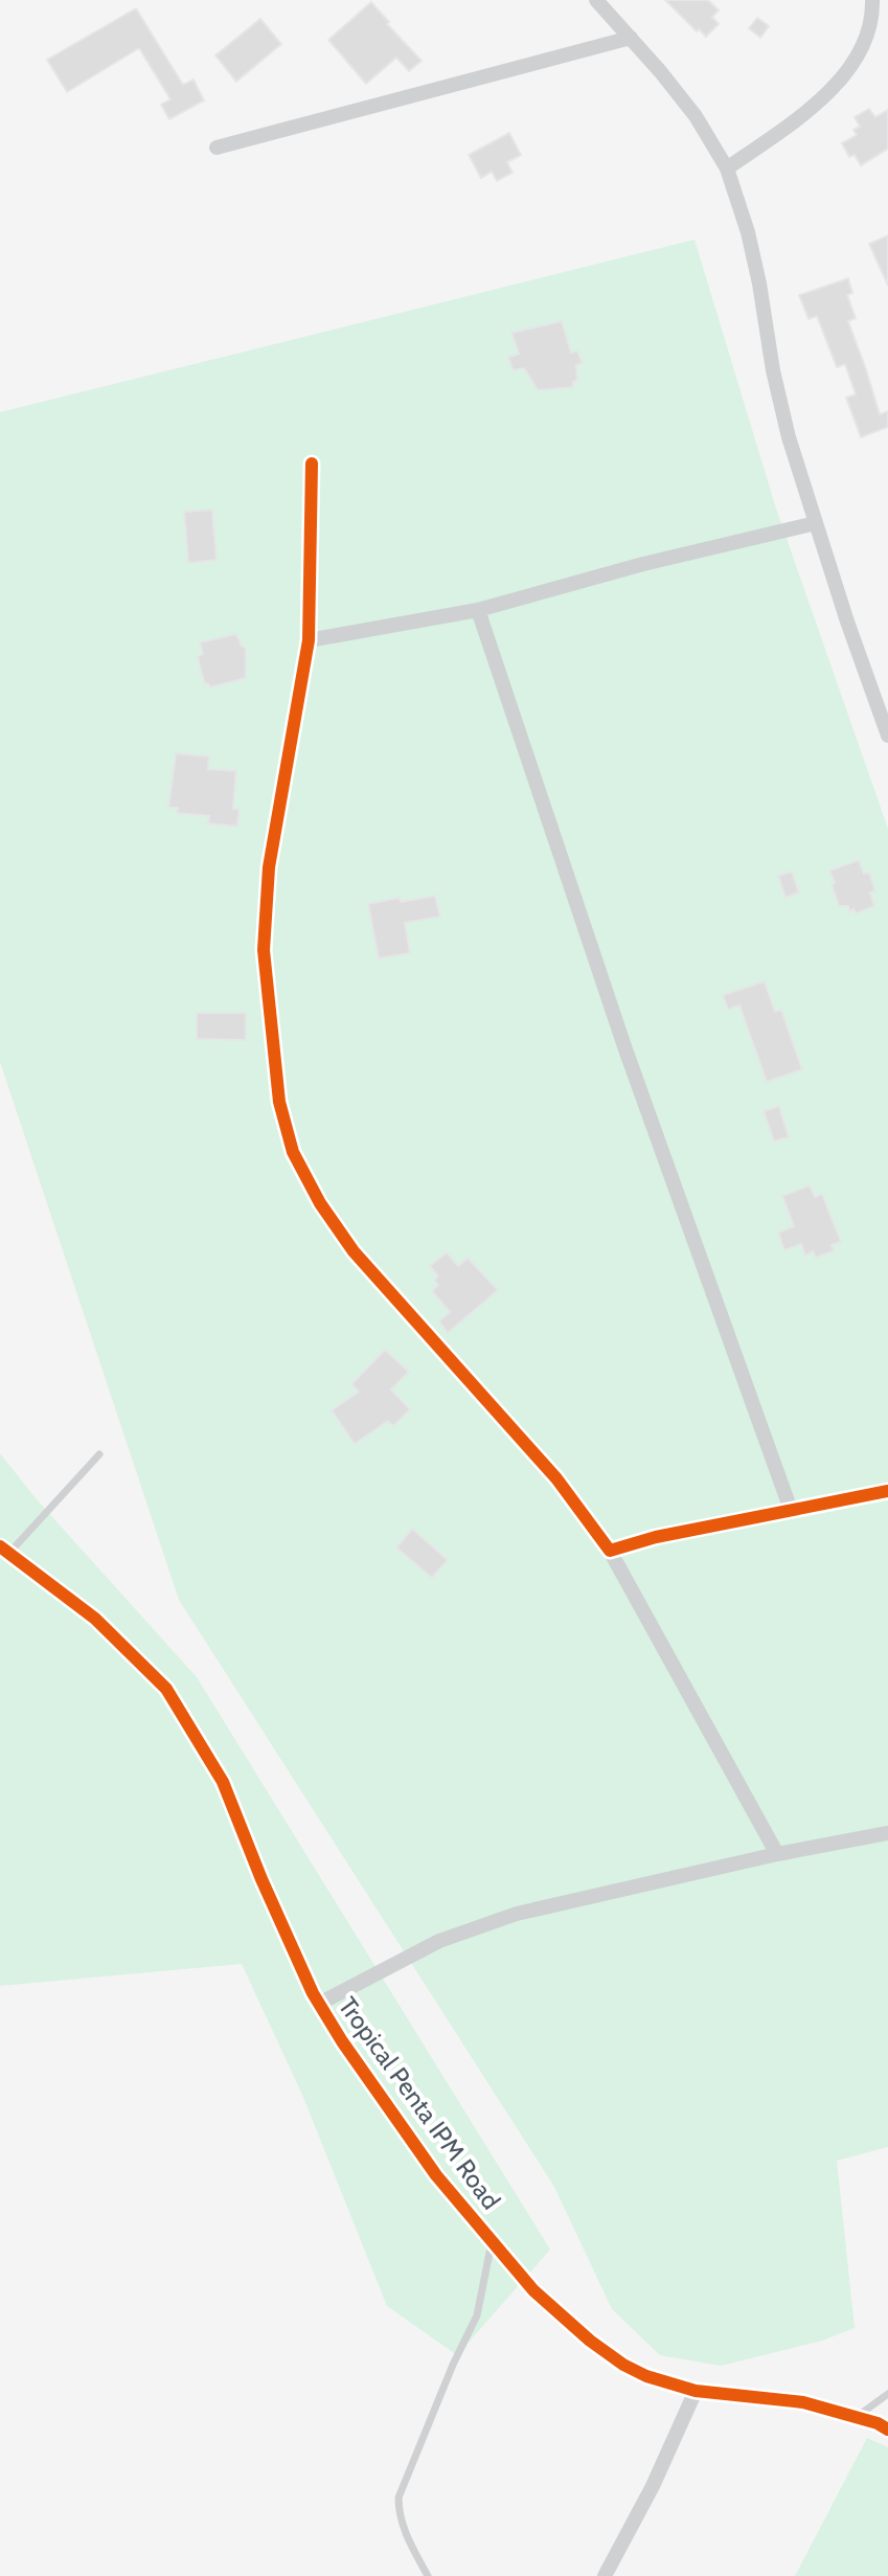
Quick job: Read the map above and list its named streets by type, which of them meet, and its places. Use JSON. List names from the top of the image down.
{
  "streets": {
    "street": ["Tropical Penta IPM Road"]
  }
}
